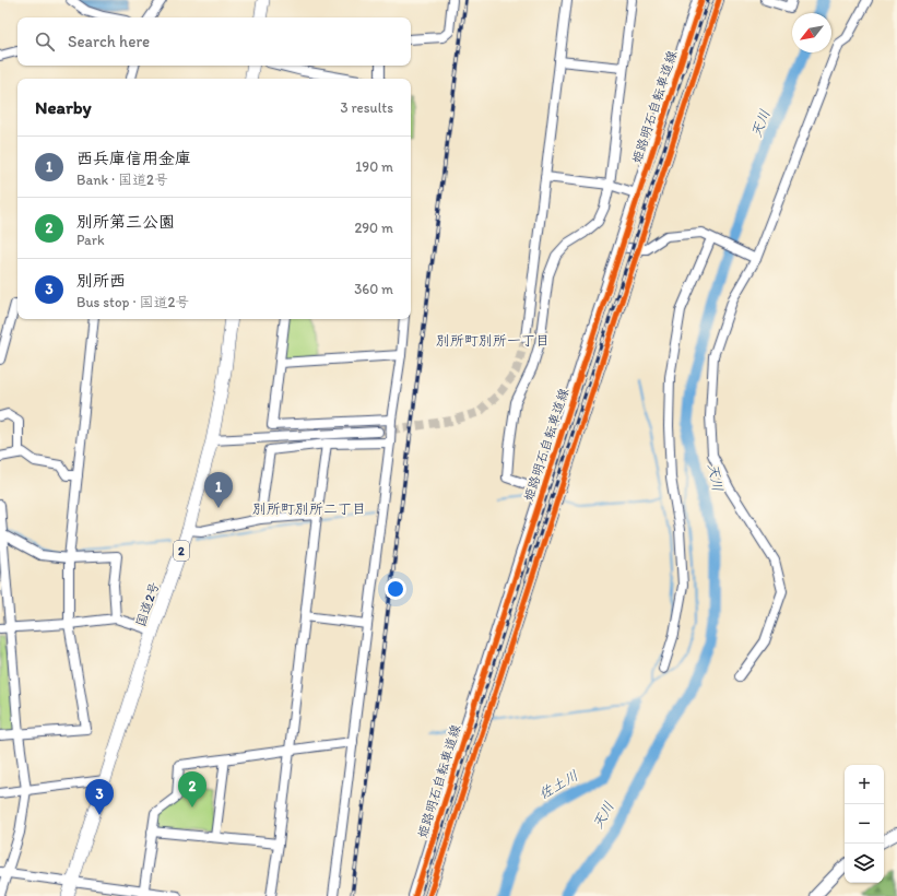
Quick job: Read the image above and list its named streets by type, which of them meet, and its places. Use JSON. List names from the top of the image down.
{
  "streets": {
    "highway": ["2", "国道2号"],
    "cycle path": ["姫路明石自転車道線"]
  },
  "districts": ["別所町別所一丁目", "別所町別所二丁目"],
  "water": ["天川", "佐土川"],
  "north": "bottom left",
  "page": {
    "search": "Search here",
    "heading": ["Nearby", "3 results"],
    "list": [
      {
        "mark": "1",
        "name": "西兵庫信用金庫",
        "note": "Bank · 国道2号",
        "value": "190 m"
      },
      {
        "mark": "2",
        "name": "別所第三公園",
        "note": "Park",
        "value": "290 m"
      },
      {
        "mark": "3",
        "name": "別所西",
        "note": "Bus stop · 国道2号",
        "value": "360 m"
      }
    ],
    "pins": ["1", "2", "3"],
    "map_buttons": ["+", "−"]
  }
}
